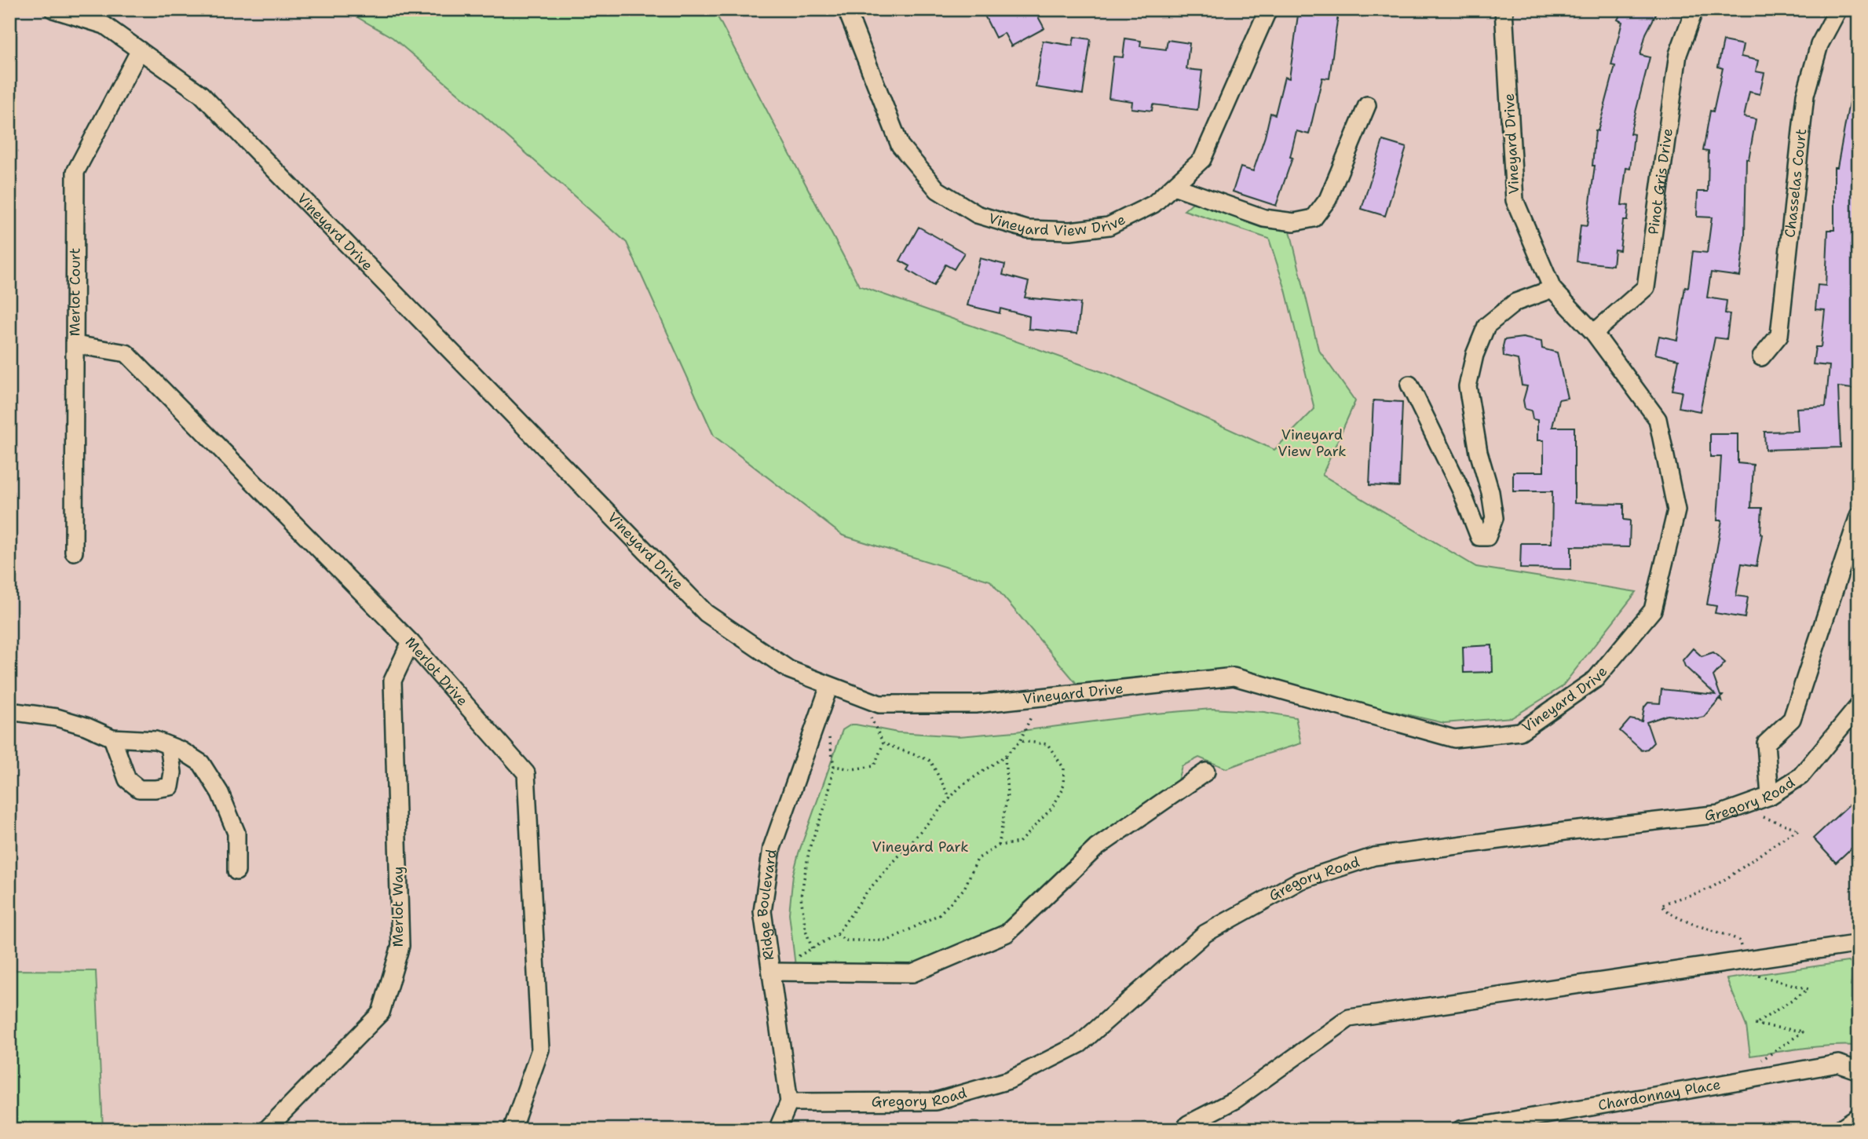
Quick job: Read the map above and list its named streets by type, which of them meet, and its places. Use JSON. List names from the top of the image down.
{
  "streets": {
    "street": [
      "Vineyard Drive",
      "Pinot Gris Drive",
      "Chasselas Court",
      "Vineyard View Drive",
      "Merlot Court",
      "Merlot Drive",
      "Gregory Road",
      "Ridge Boulevard",
      "Merlot Way",
      "Chardonnay Place"
    ]
  },
  "crossings": [
    ["Vineyard Drive", "Pinot Gris Drive"],
    ["Vineyard Drive", "Merlot Court"],
    ["Vineyard Drive", "Ridge Boulevard"],
    ["Merlot Court", "Merlot Drive"],
    ["Merlot Drive", "Merlot Way"],
    ["Gregory Road", "Ridge Boulevard"]
  ],
  "parks": ["Vineyard View Park", "Vineyard Park"]
}
